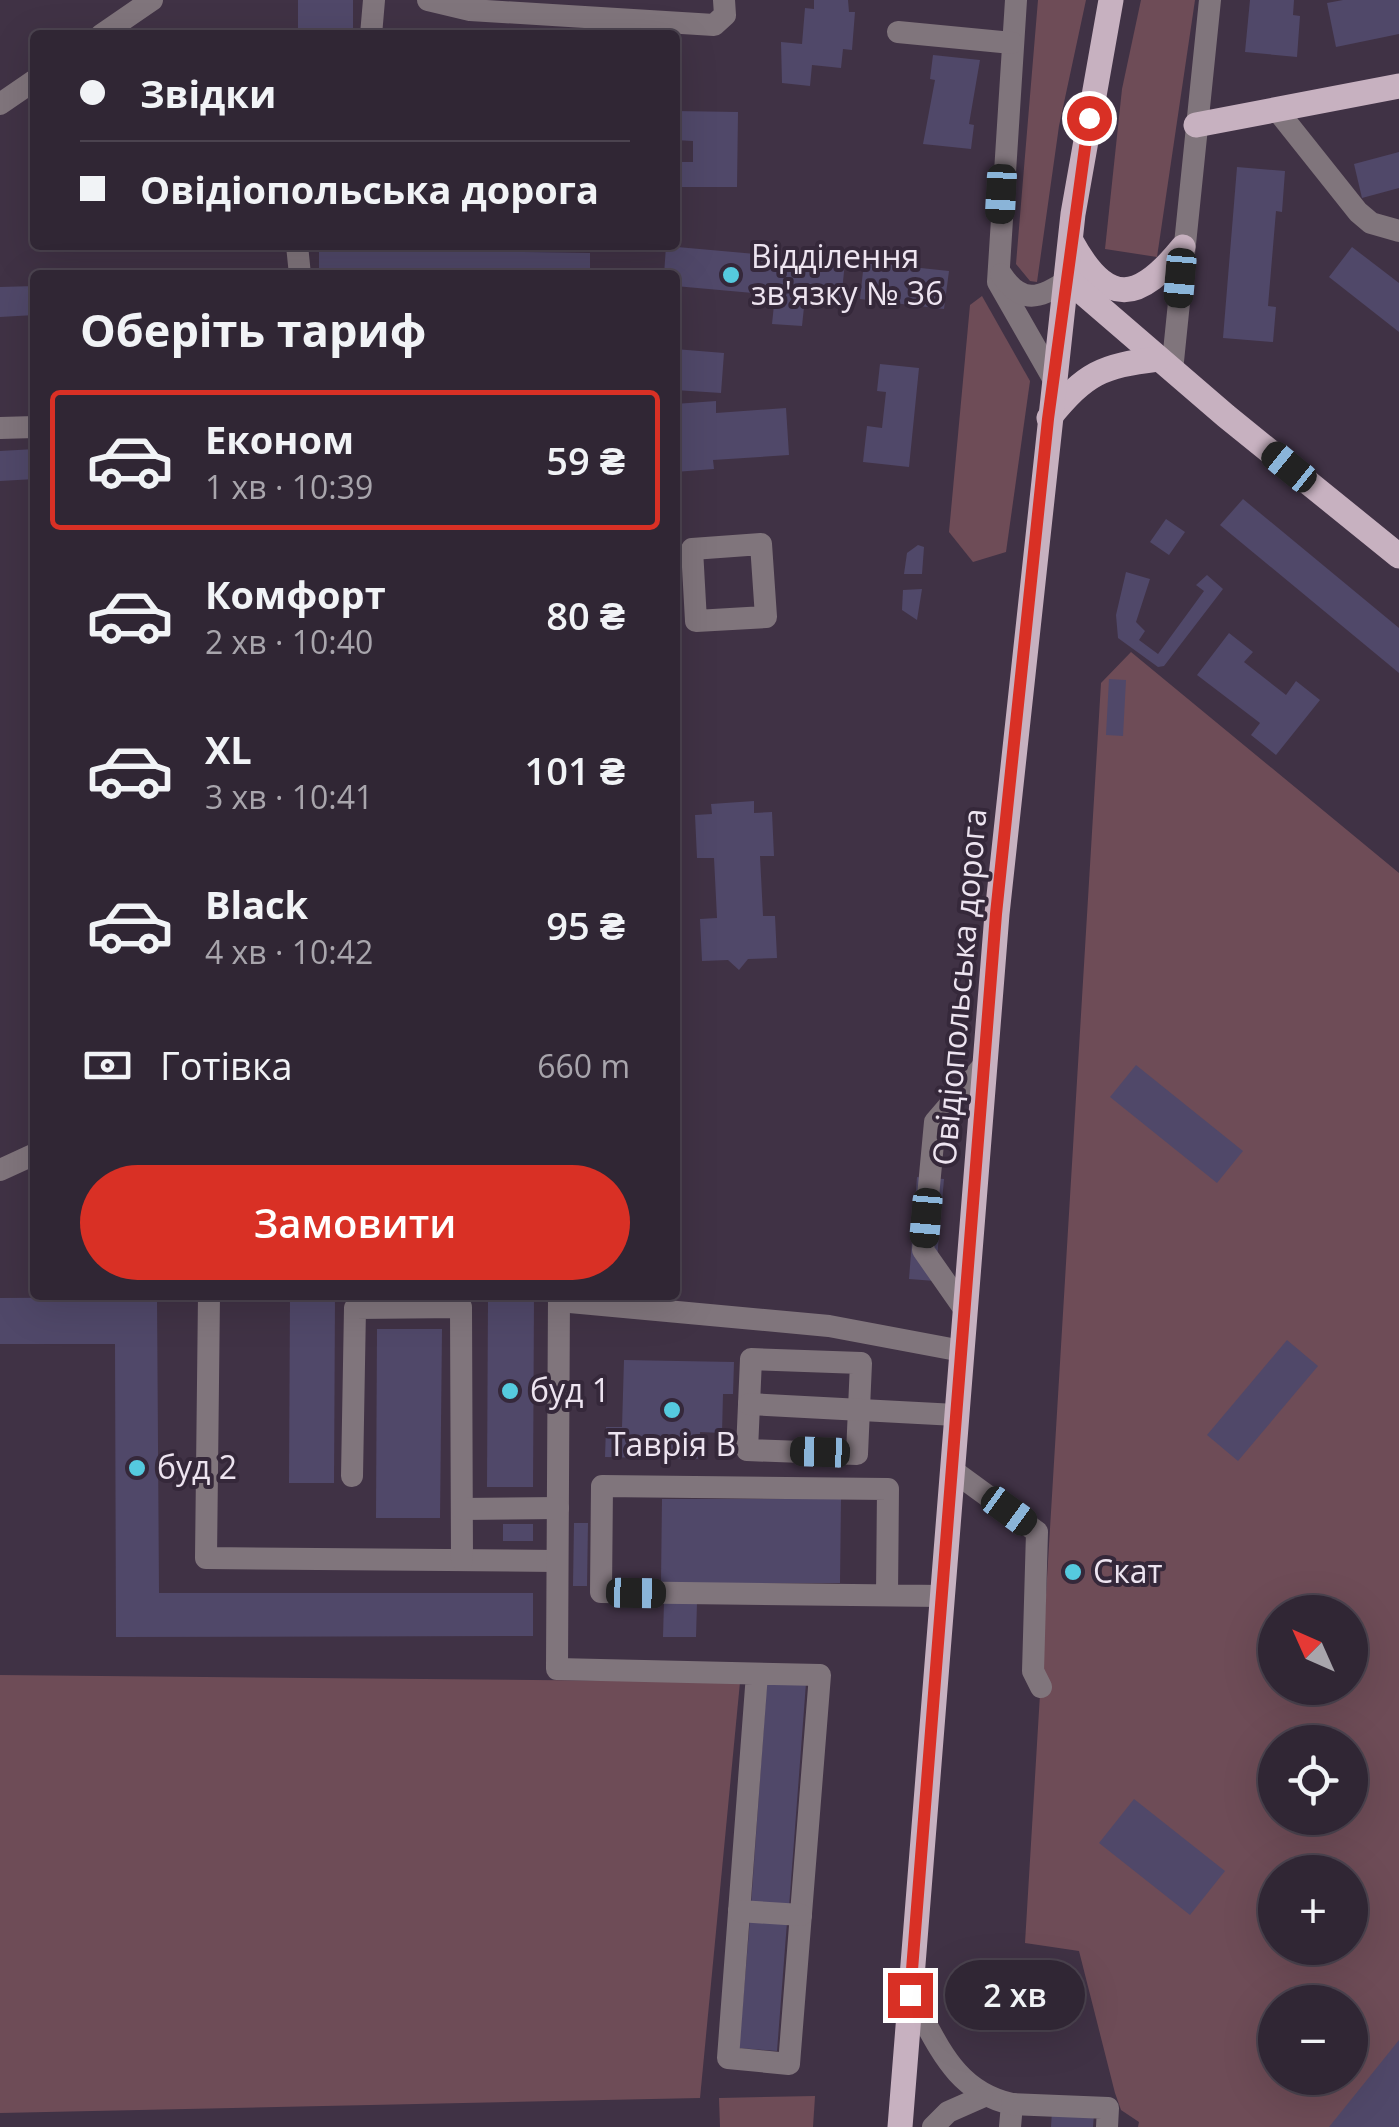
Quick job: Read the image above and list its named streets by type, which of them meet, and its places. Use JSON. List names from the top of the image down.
{
  "streets": {
    "main road": ["Овідіопольська дорога"]
  },
  "places": [
    "Відділення зв'язку № 36",
    "буд 1",
    "Таврія В",
    "буд 2",
    "Скат"
  ],
  "north": "top left",
  "page": {
    "banner": ["Звідки", "Овідіопольська дорога"],
    "heading": "Оберіть тариф",
    "list": [
      {
        "name": "Економ",
        "note": "1 хв · 10:39",
        "value": "59 ₴"
      },
      {
        "name": "Комфорт",
        "note": "2 хв · 10:40",
        "value": "80 ₴"
      },
      {
        "name": "XL",
        "note": "3 хв · 10:41",
        "value": "101 ₴"
      },
      {
        "name": "Black",
        "note": "4 хв · 10:42",
        "value": "95 ₴"
      }
    ],
    "pay": ["Готівка", "660 m"],
    "buttons": "Замовити",
    "map_buttons": ["+", "−"],
    "bubble": "2 хв"
  }
}
